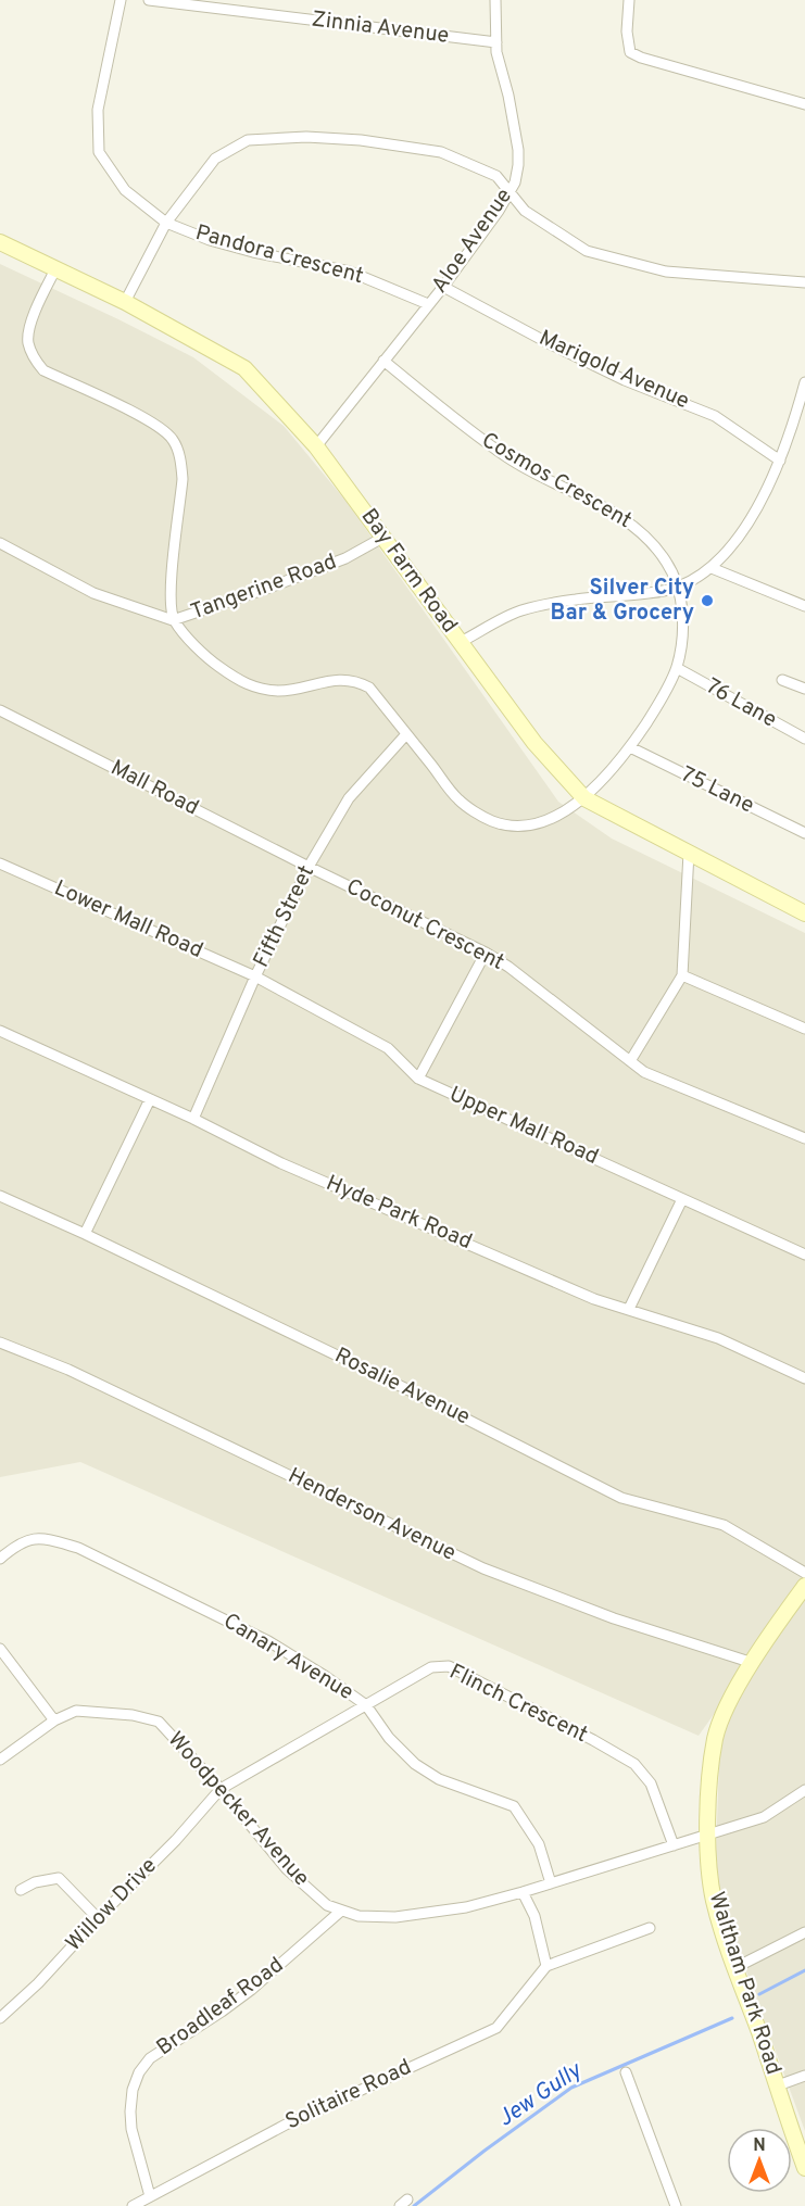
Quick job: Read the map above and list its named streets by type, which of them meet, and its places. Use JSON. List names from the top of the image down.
{
  "streets": {
    "street": [
      "Zinnia Avenue",
      "Aloe Avenue",
      "Pandora Crescent",
      "Marigold Avenue",
      "Cosmos Crescent",
      "Bay Farm Road",
      "Tangerine Road",
      "76 Lane",
      "Mall Road",
      "75 Lane",
      "Fifth Street",
      "Lower Mall Road",
      "Coconut Crescent",
      "Upper Mall Road",
      "Hyde Park Road",
      "Rosalie Avenue",
      "Henderson Avenue",
      "Canary Avenue",
      "Flinch Crescent",
      "Woodpecker Avenue",
      "Willow Drive",
      "Waltham Park Road",
      "Broadleaf Road",
      "Solitaire Road"
    ]
  },
  "crossings": [
    ["Zinnia Avenue", "Aloe Avenue"],
    ["Aloe Avenue", "Pandora Crescent"],
    ["Aloe Avenue", "Marigold Avenue"],
    ["Aloe Avenue", "Cosmos Crescent"],
    ["Aloe Avenue", "Bay Farm Road"],
    ["Cosmos Crescent", "Bay Farm Road"],
    ["Cosmos Crescent", "Tangerine Road"],
    ["Cosmos Crescent", "76 Lane"],
    ["Cosmos Crescent", "75 Lane"],
    ["Cosmos Crescent", "Fifth Street"],
    ["Bay Farm Road", "Tangerine Road"],
    ["Mall Road", "Fifth Street"],
    ["Mall Road", "Coconut Crescent"],
    ["Fifth Street", "Lower Mall Road"],
    ["Fifth Street", "Coconut Crescent"],
    ["Fifth Street", "Upper Mall Road"],
    ["Fifth Street", "Hyde Park Road"],
    ["Lower Mall Road", "Upper Mall Road"],
    ["Henderson Avenue", "Waltham Park Road"],
    ["Canary Avenue", "Flinch Crescent"],
    ["Canary Avenue", "Woodpecker Avenue"],
    ["Flinch Crescent", "Woodpecker Avenue"],
    ["Flinch Crescent", "Willow Drive"],
    ["Woodpecker Avenue", "Willow Drive"],
    ["Woodpecker Avenue", "Waltham Park Road"],
    ["Woodpecker Avenue", "Broadleaf Road"],
    ["Broadleaf Road", "Solitaire Road"]
  ],
  "water": ["Jew Gully"],
  "places": ["Silver City Bar & Grocery"],
  "north": "top"
}
